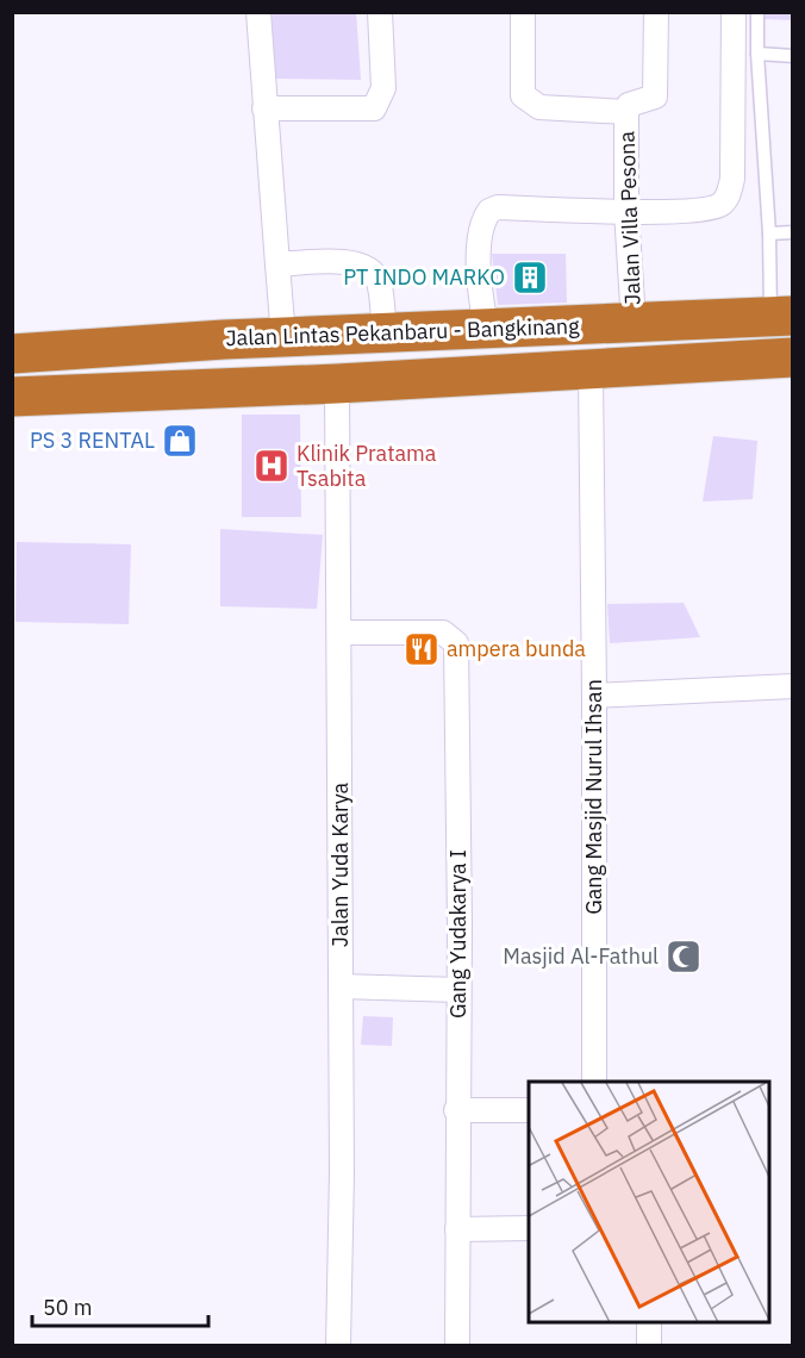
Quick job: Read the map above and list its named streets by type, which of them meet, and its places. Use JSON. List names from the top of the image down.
{
  "streets": {
    "highway": ["Jalan Lintas Pekanbaru - Bangkinang"],
    "street": [
      "Jalan Villa Pesona",
      "Gang Masjid Nurul Ihsan",
      "Jalan Yuda Karya",
      "Gang Yudakarya I"
    ]
  },
  "crossings": [
    ["Jalan Villa Pesona", "Jalan Lintas Pekanbaru - Bangkinang"],
    ["Jalan Yuda Karya", "Gang Yudakarya I"]
  ],
  "places": {
    "building": ["PT INDO MARKO"],
    "shop": ["PS 3 RENTAL"],
    "hospital": ["Klinik Pratama Tsabita"],
    "restaurant": ["ampera bunda"],
    "mosque": ["Masjid Al-Fathul"]
  },
  "scale_bar": "50 m"
}
